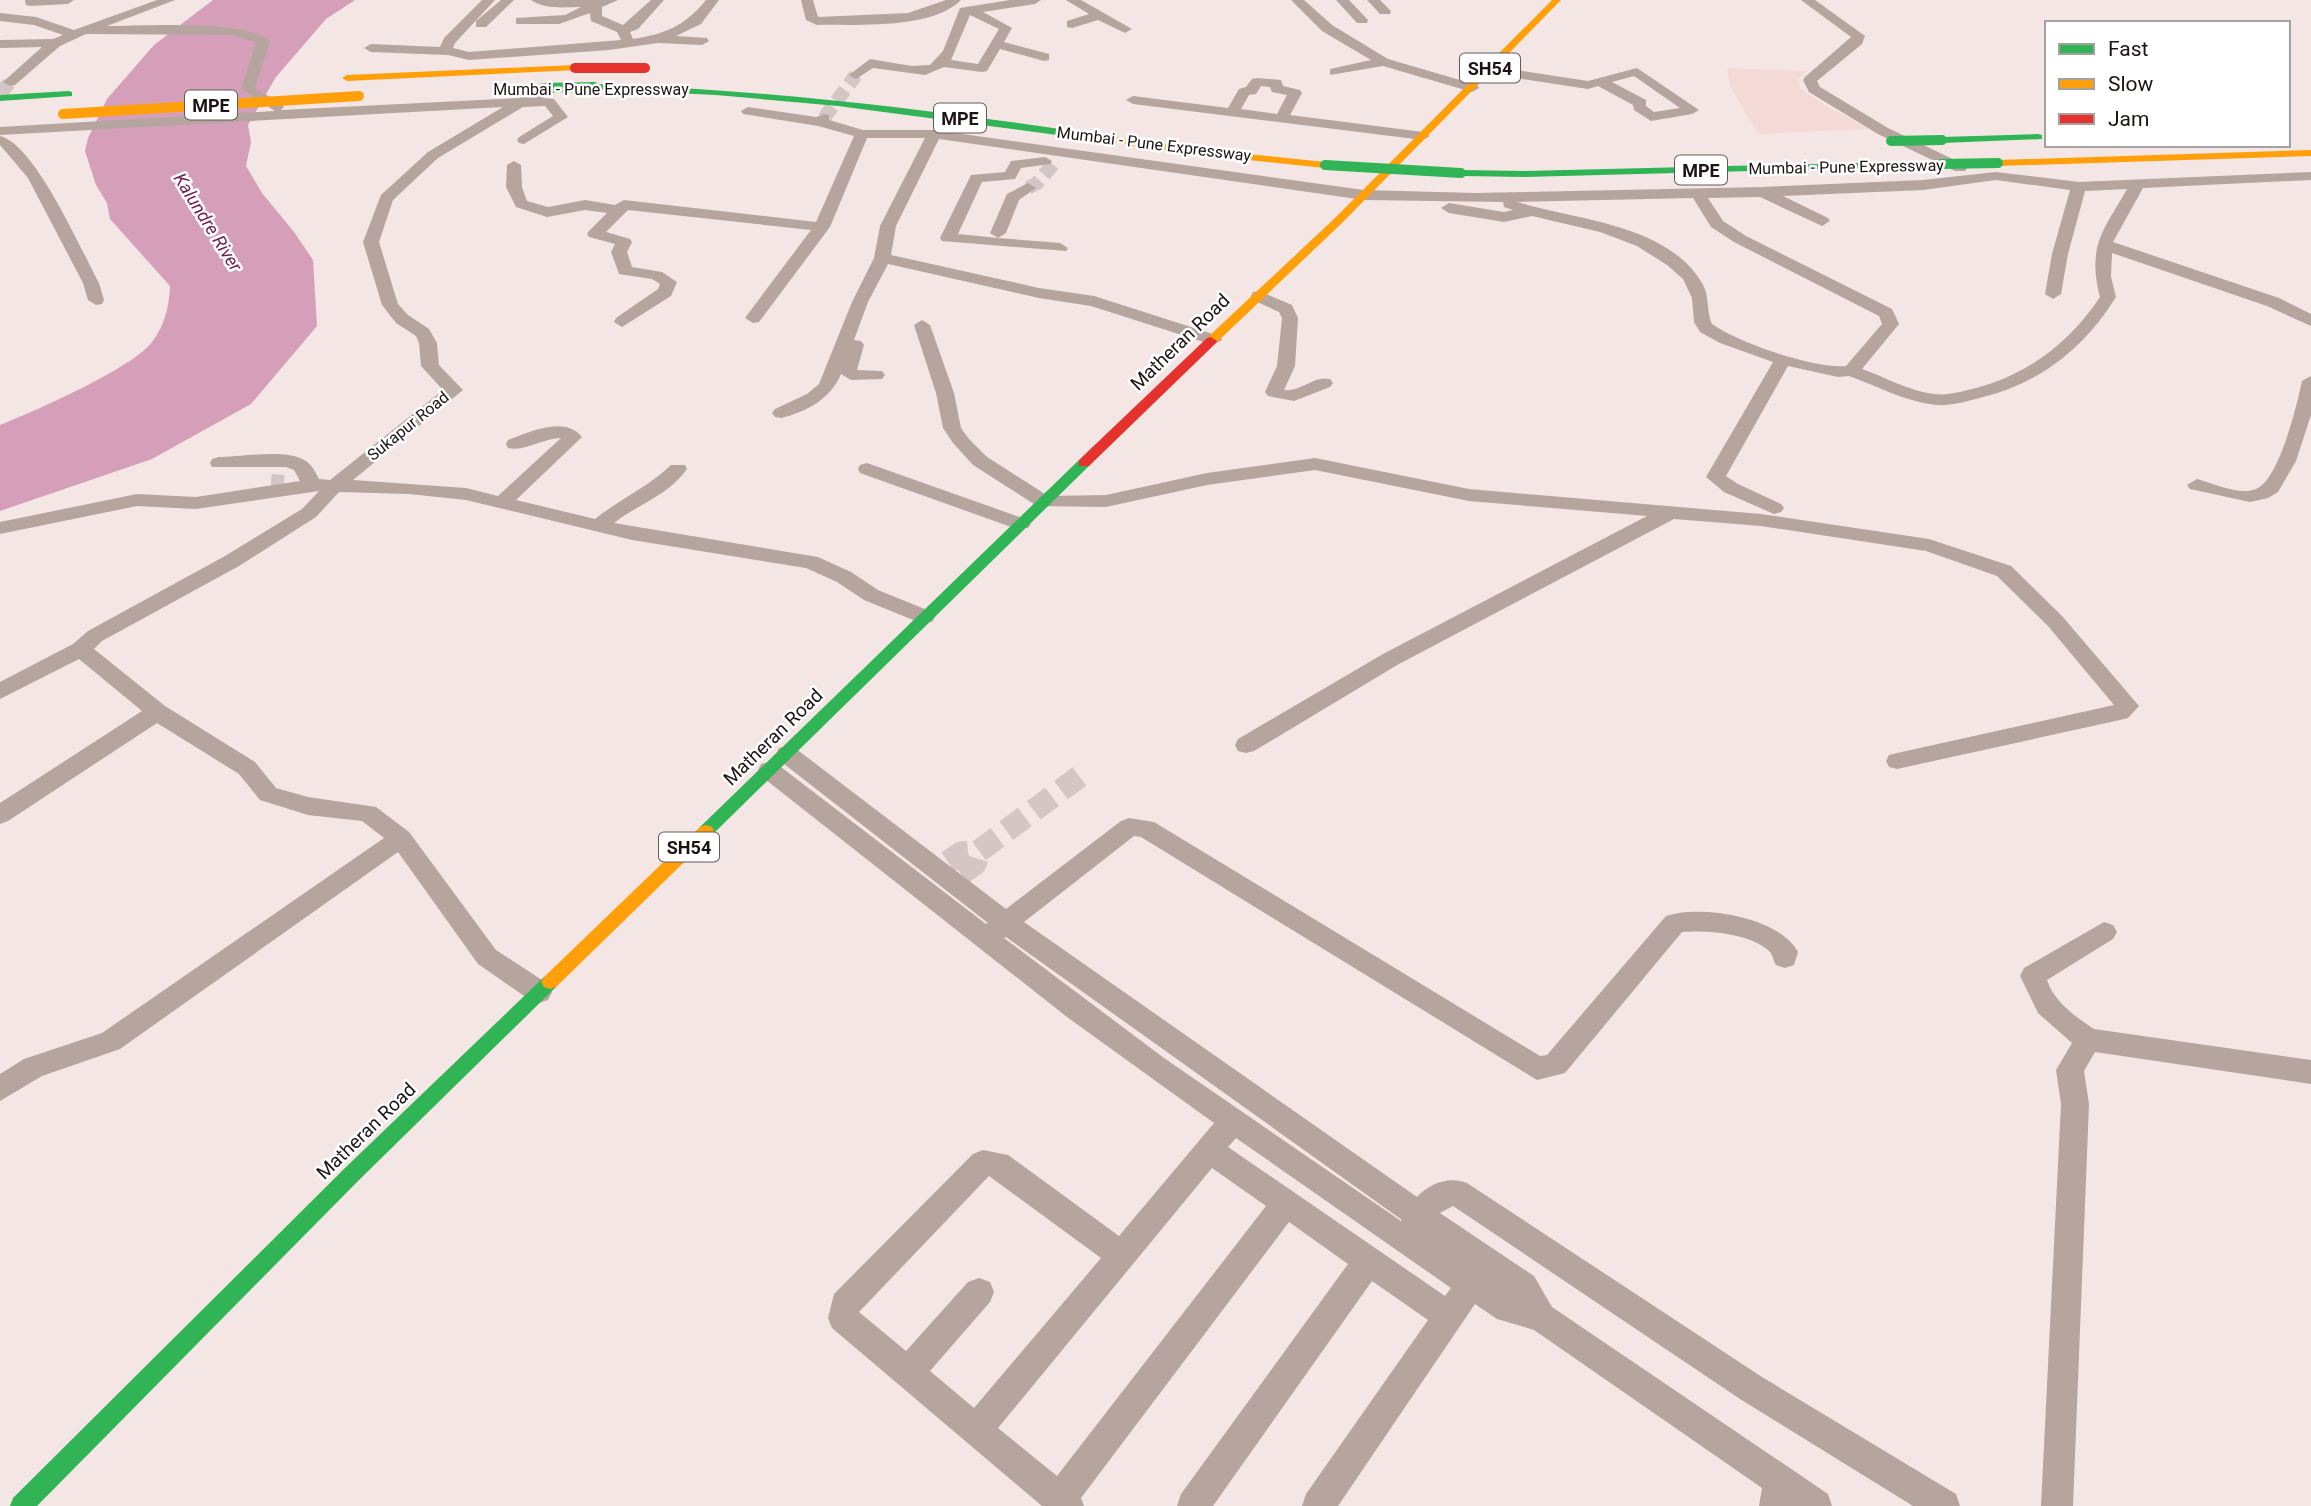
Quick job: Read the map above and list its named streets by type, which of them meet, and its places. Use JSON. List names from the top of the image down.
{
  "streets": {
    "main road": [
      "SH54",
      "Mumbai - Pune Expressway",
      "MPE",
      "Matheran Road"
    ],
    "street": ["Sukapur Road"]
  },
  "crossings": [
    ["Mumbai - Pune Expressway", "Sukapur Road"]
  ],
  "water": ["Kalundre River"],
  "legend": ["Fast", "Slow", "Jam"]
}
